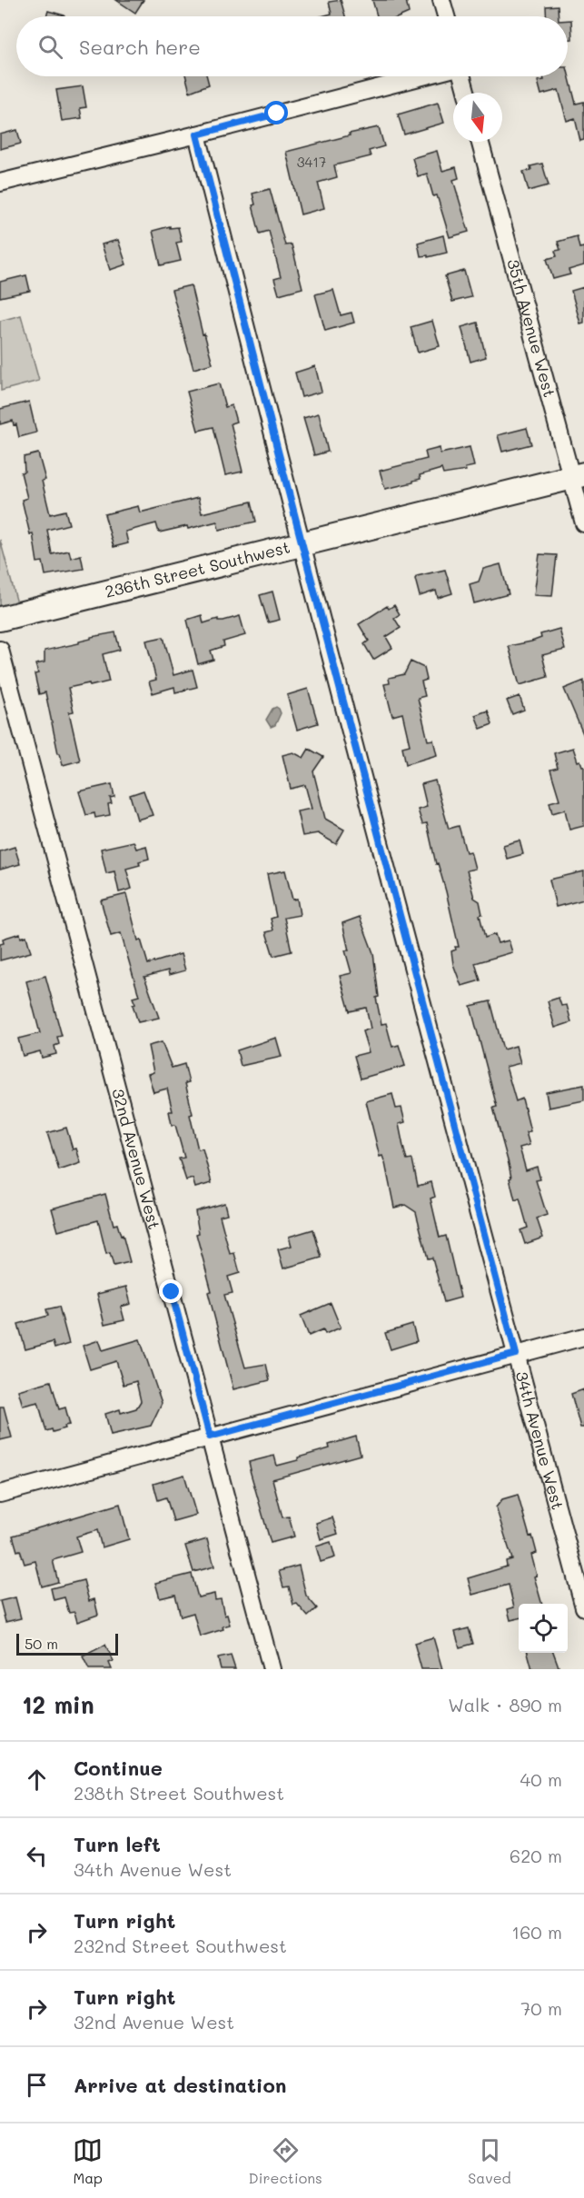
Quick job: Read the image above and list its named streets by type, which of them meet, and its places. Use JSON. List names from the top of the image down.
{
  "streets": {
    "street": [
      "35th Avenue West",
      "236th Street Southwest",
      "32nd Avenue West",
      "34th Avenue West"
    ]
  },
  "crossings": [
    ["35th Avenue West", "236th Street Southwest"],
    ["236th Street Southwest", "34th Avenue West"]
  ],
  "house_numbers": ["3417"],
  "scale_bar": "50 m",
  "north": "bottom",
  "page": {
    "search": "Search here",
    "scale": "50 m",
    "heading": ["12 min", "Walk · 890 m"],
    "list": [
      ["Continue", "238th Street Southwest", "40 m"],
      ["Turn left", "34th Avenue West", "620 m"],
      ["Turn right", "232nd Street Southwest", "160 m"],
      ["Turn right", "32nd Avenue West", "70 m"],
      "Arrive at destination"
    ],
    "nav": ["Map", "Directions", "Saved"]
  }
}
